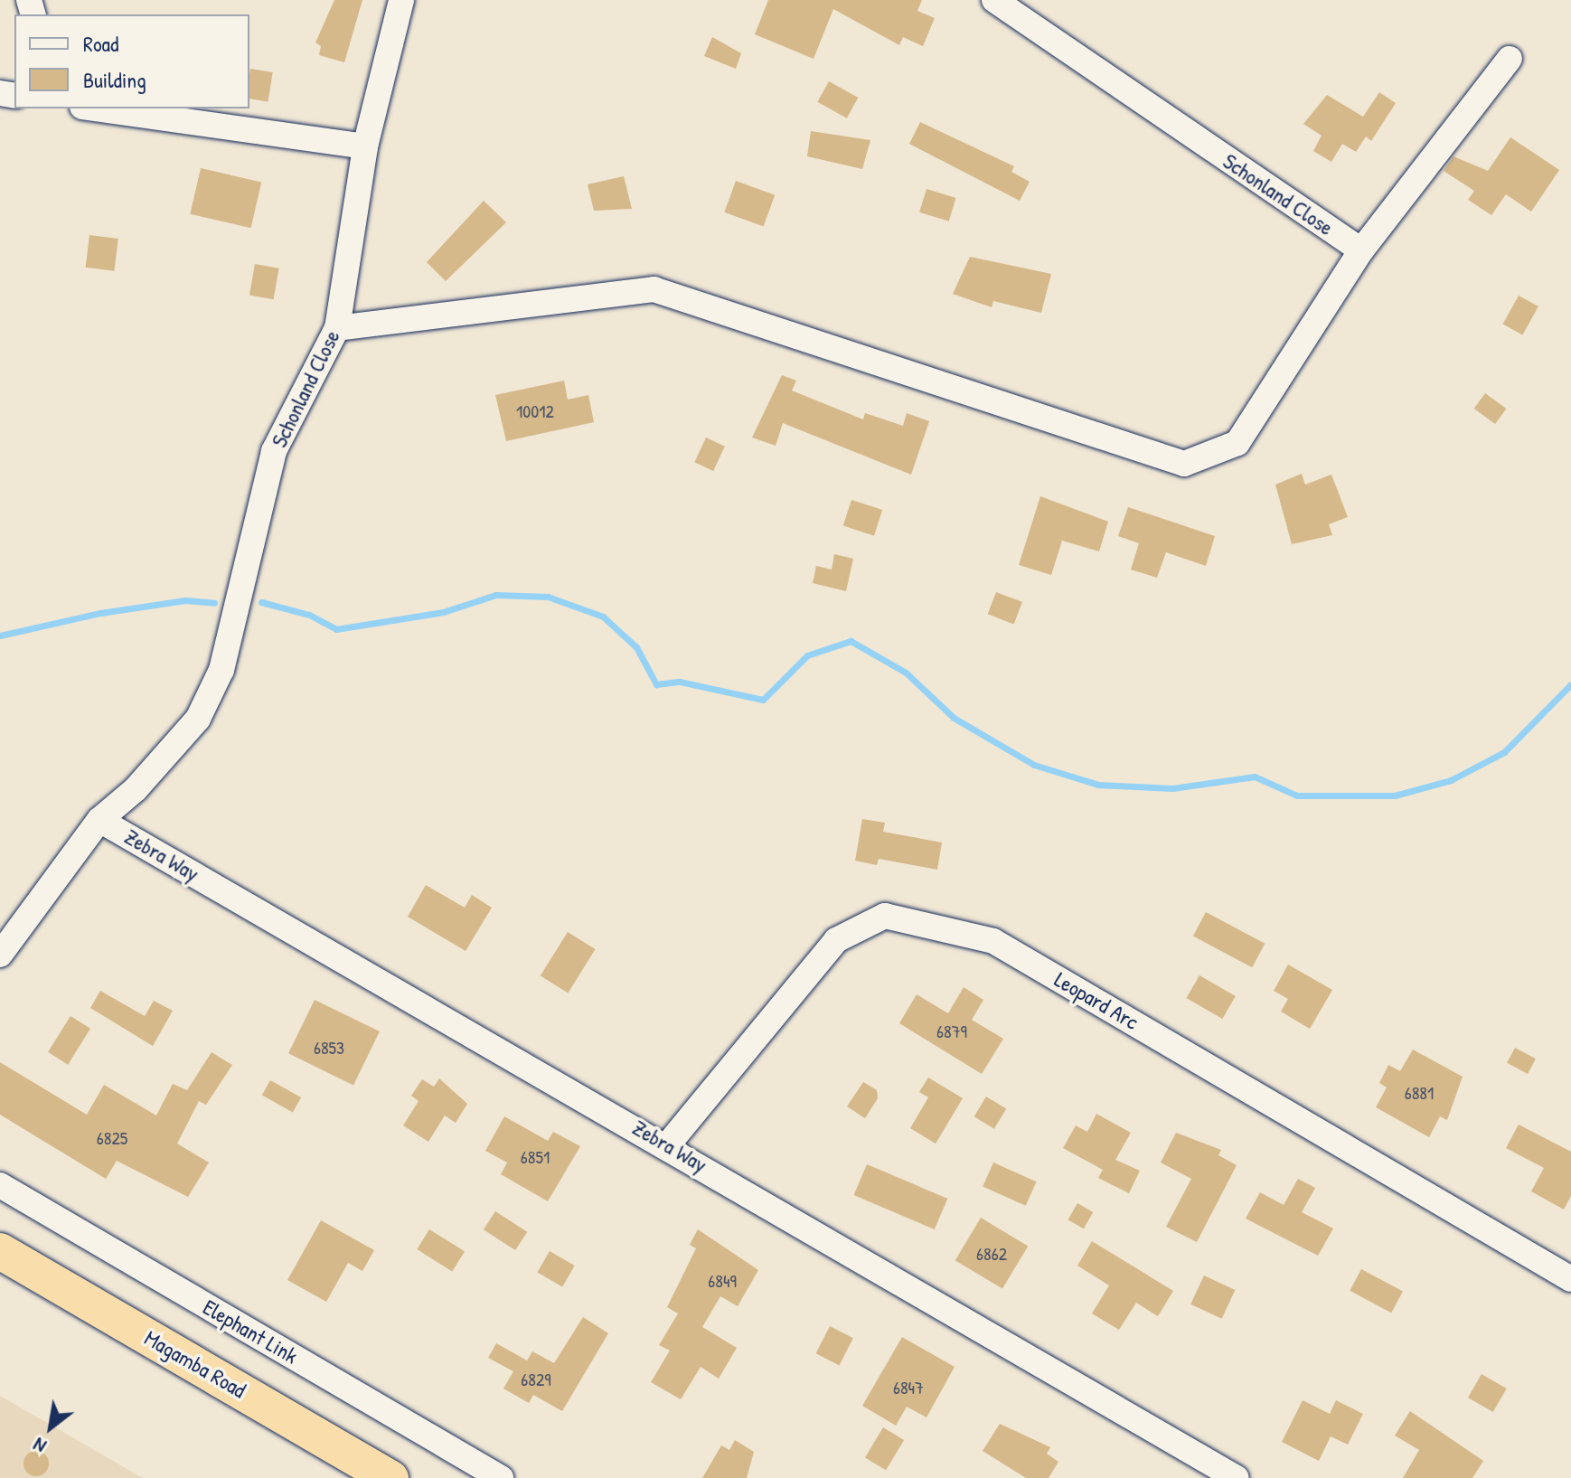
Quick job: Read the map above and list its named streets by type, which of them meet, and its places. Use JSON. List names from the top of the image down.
{
  "streets": {
    "highway": ["Magamba Road"],
    "street": [
      "Schonland Close",
      "Zebra Way",
      "Leopard Arc",
      "Elephant Link"
    ]
  },
  "crossings": [
    ["Schonland Close", "Zebra Way"],
    ["Zebra Way", "Leopard Arc"]
  ],
  "house_numbers": [
    "10012",
    "6879",
    "6853",
    "6881",
    "6825",
    "6851",
    "6862",
    "6849",
    "6829",
    "6847"
  ],
  "legend": ["Road", "Building"],
  "north": "bottom left"
}
